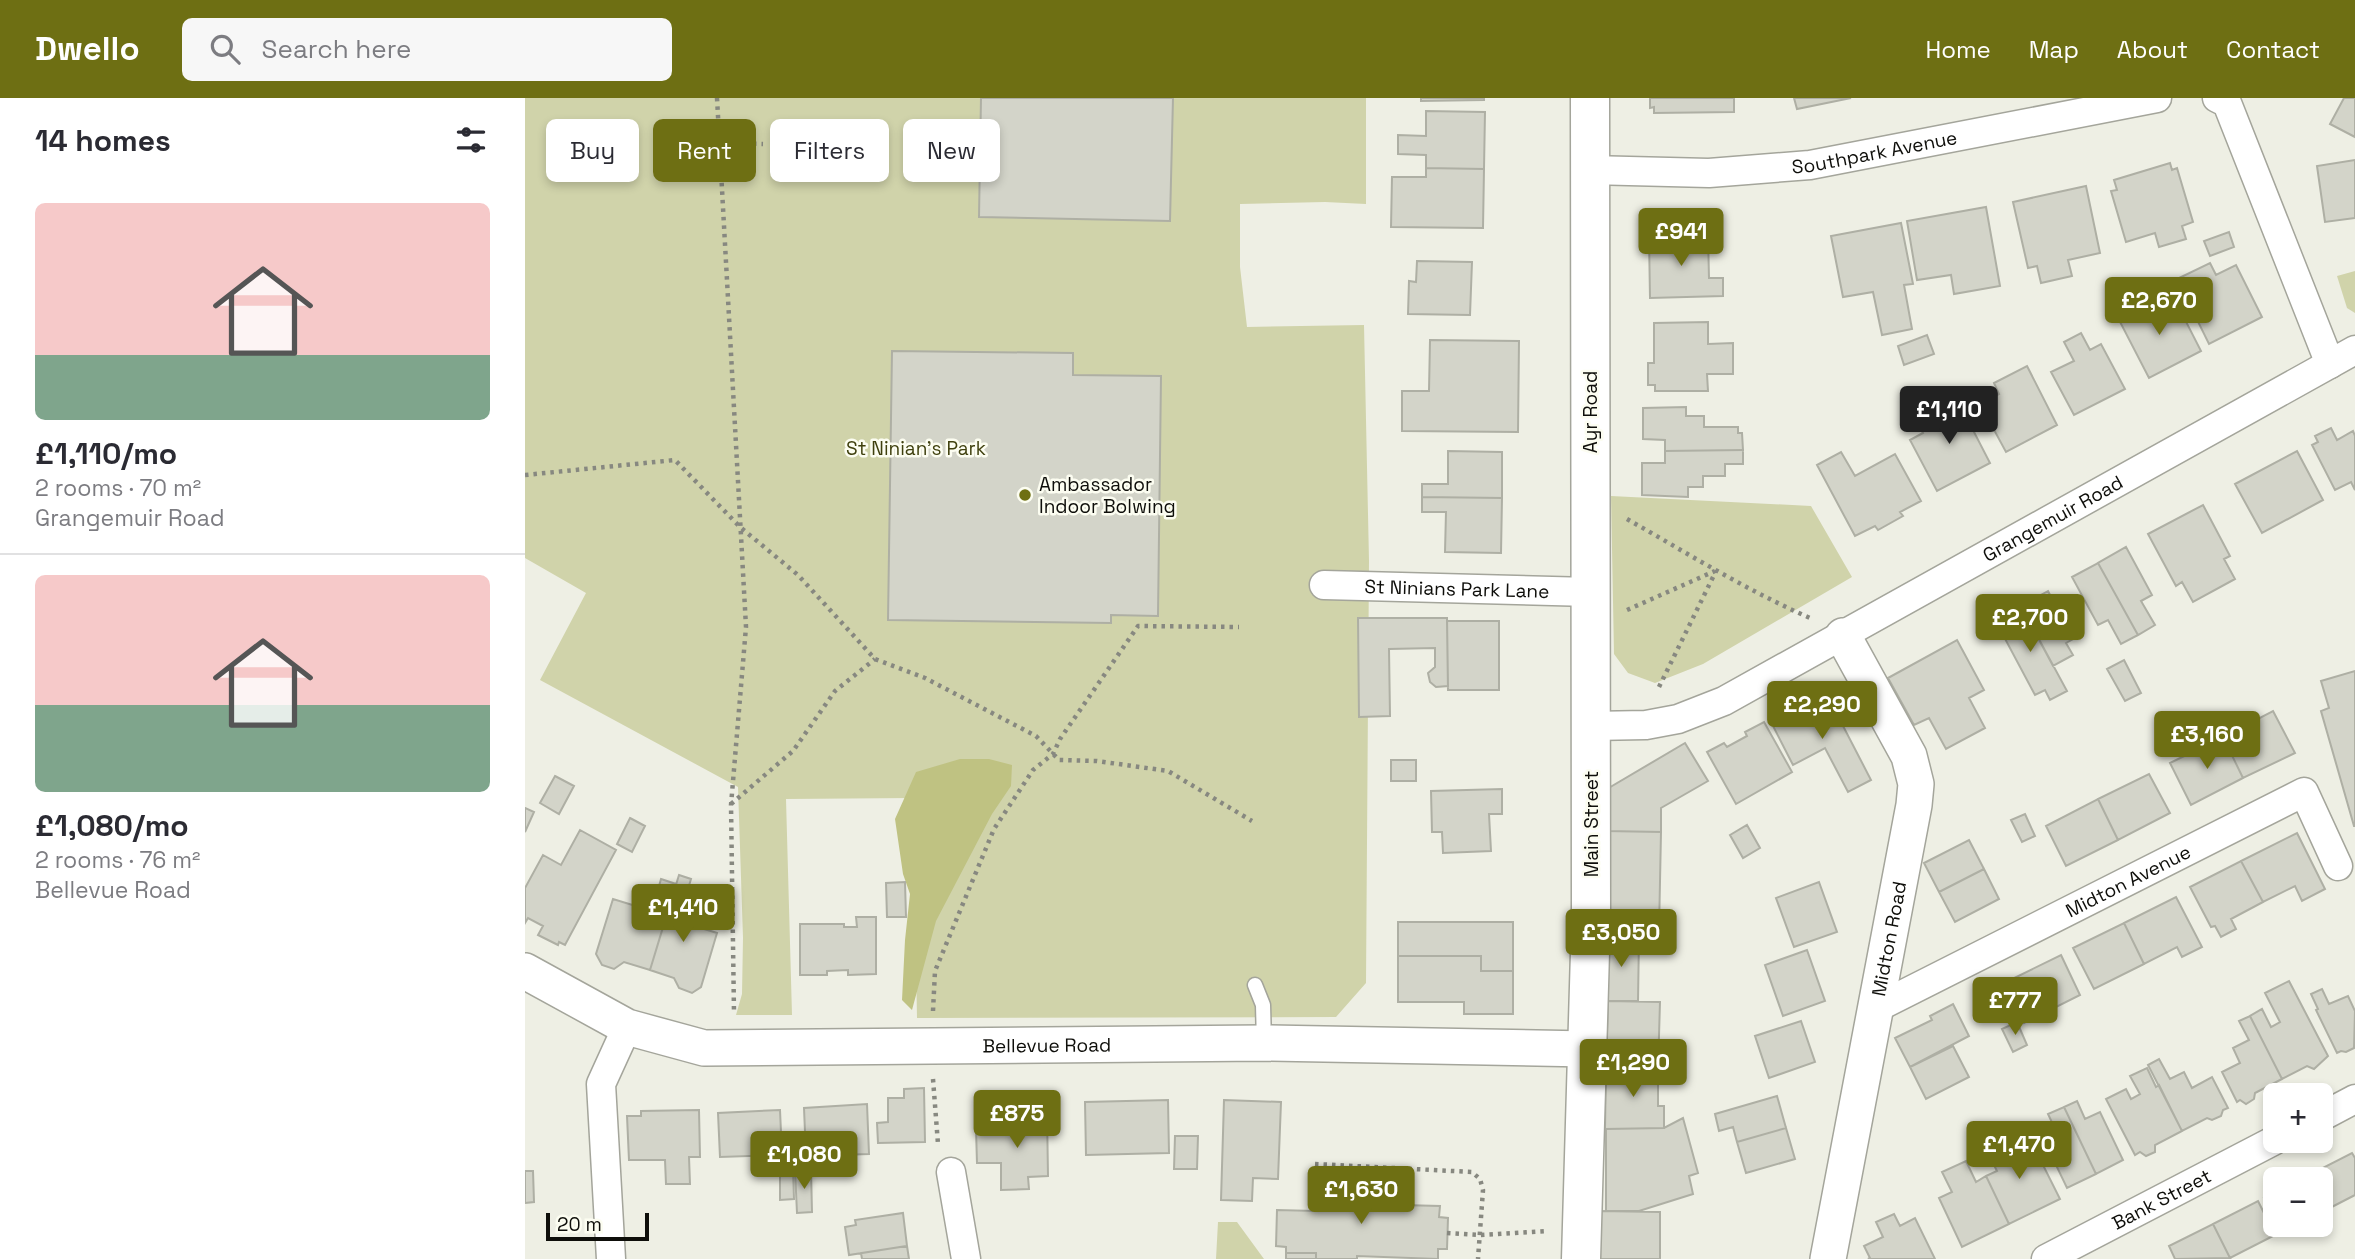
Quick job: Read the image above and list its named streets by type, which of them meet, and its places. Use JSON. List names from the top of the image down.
{
  "streets": {
    "main road": ["Ayr Road", "Main Street"],
    "street": [
      "Southpark Avenue",
      "Grangemuir Road",
      "St Ninians Park Lane",
      "Midton Avenue",
      "Midton Road",
      "Bellevue Road",
      "Bank Street"
    ]
  },
  "crossings": [
    ["Southpark Avenue", "Ayr Road"],
    ["Ayr Road", "Grangemuir Road"],
    ["Ayr Road", "St Ninians Park Lane"],
    ["Ayr Road", "Main Street"],
    ["Grangemuir Road", "Main Street"],
    ["Grangemuir Road", "Midton Road"],
    ["Main Street", "Bellevue Road"],
    ["Midton Avenue", "Midton Road"]
  ],
  "parks": ["St Ninian's Park"],
  "places": ["Ambassador Indoor Bolwing"],
  "scale_bar": "20 m",
  "page": {
    "header": "Dwello",
    "search": "Search here",
    "nav": [
      "Home",
      "Map",
      "About",
      "Contact"
    ],
    "heading": "14 homes",
    "chip": [
      "Buy",
      "Rent",
      "Filters",
      "New"
    ],
    "list": [
      {
        "name": "£1,110/mo",
        "note": "2 rooms · 70 m² · Grangemuir Road"
      },
      {
        "name": "£1,080/mo",
        "note": "2 rooms · 76 m² · Bellevue Road"
      }
    ],
    "price": [
      "£941",
      "£2,670",
      "£1,110",
      "£2,700",
      "£2,290",
      "£3,160",
      "£1,410",
      "£3,050",
      "£777",
      "£1,290",
      "£875",
      "£1,470",
      "£1,080",
      "£1,630"
    ],
    "map_buttons": ["+", "−"],
    "scale": "20 m"
  }
}
